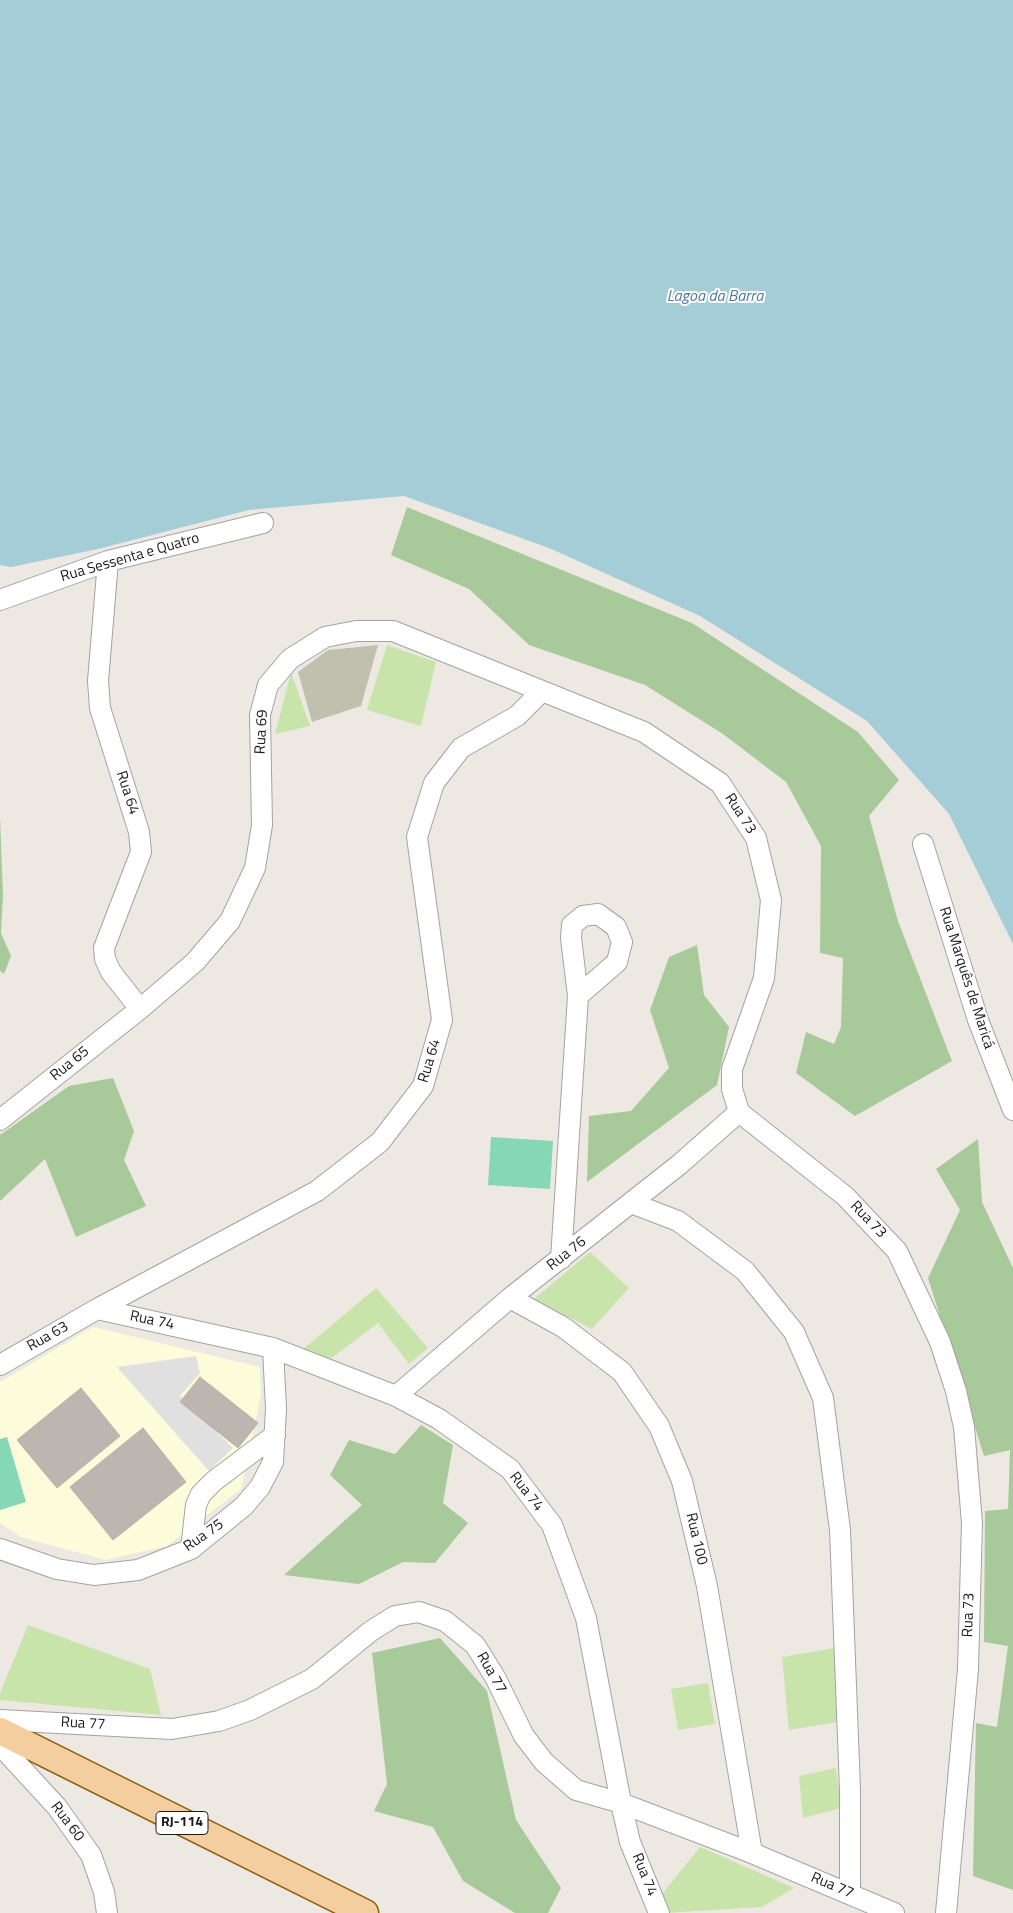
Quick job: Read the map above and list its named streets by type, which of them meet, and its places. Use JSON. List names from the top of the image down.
{
  "streets": {
    "main road": ["RJ-114"],
    "street": [
      "Rua Sessenta e Quatro",
      "Rua 69",
      "Rua 64",
      "Rua 73",
      "Rua Marquês de Maricá",
      "Rua 65",
      "Rua 76",
      "Rua 74",
      "Rua 63",
      "Rua 75",
      "Rua 100",
      "Rua 77",
      "Rua 60"
    ]
  },
  "crossings": [
    ["Rua Sessenta e Quatro", "Rua 64"],
    ["Rua 69", "Rua 64"],
    ["Rua 69", "Rua 73"],
    ["Rua 69", "Rua 65"],
    ["Rua 64", "Rua 73"],
    ["Rua 64", "Rua 65"],
    ["Rua 64", "Rua 74"],
    ["Rua 64", "Rua 63"],
    ["Rua 73", "Rua 76"],
    ["Rua 76", "Rua 74"],
    ["Rua 76", "Rua 100"],
    ["Rua 74", "Rua 63"],
    ["Rua 74", "Rua 75"],
    ["Rua 74", "Rua 77"],
    ["Rua 100", "Rua 77"]
  ],
  "water": ["Lagoa da Barra"]
}
